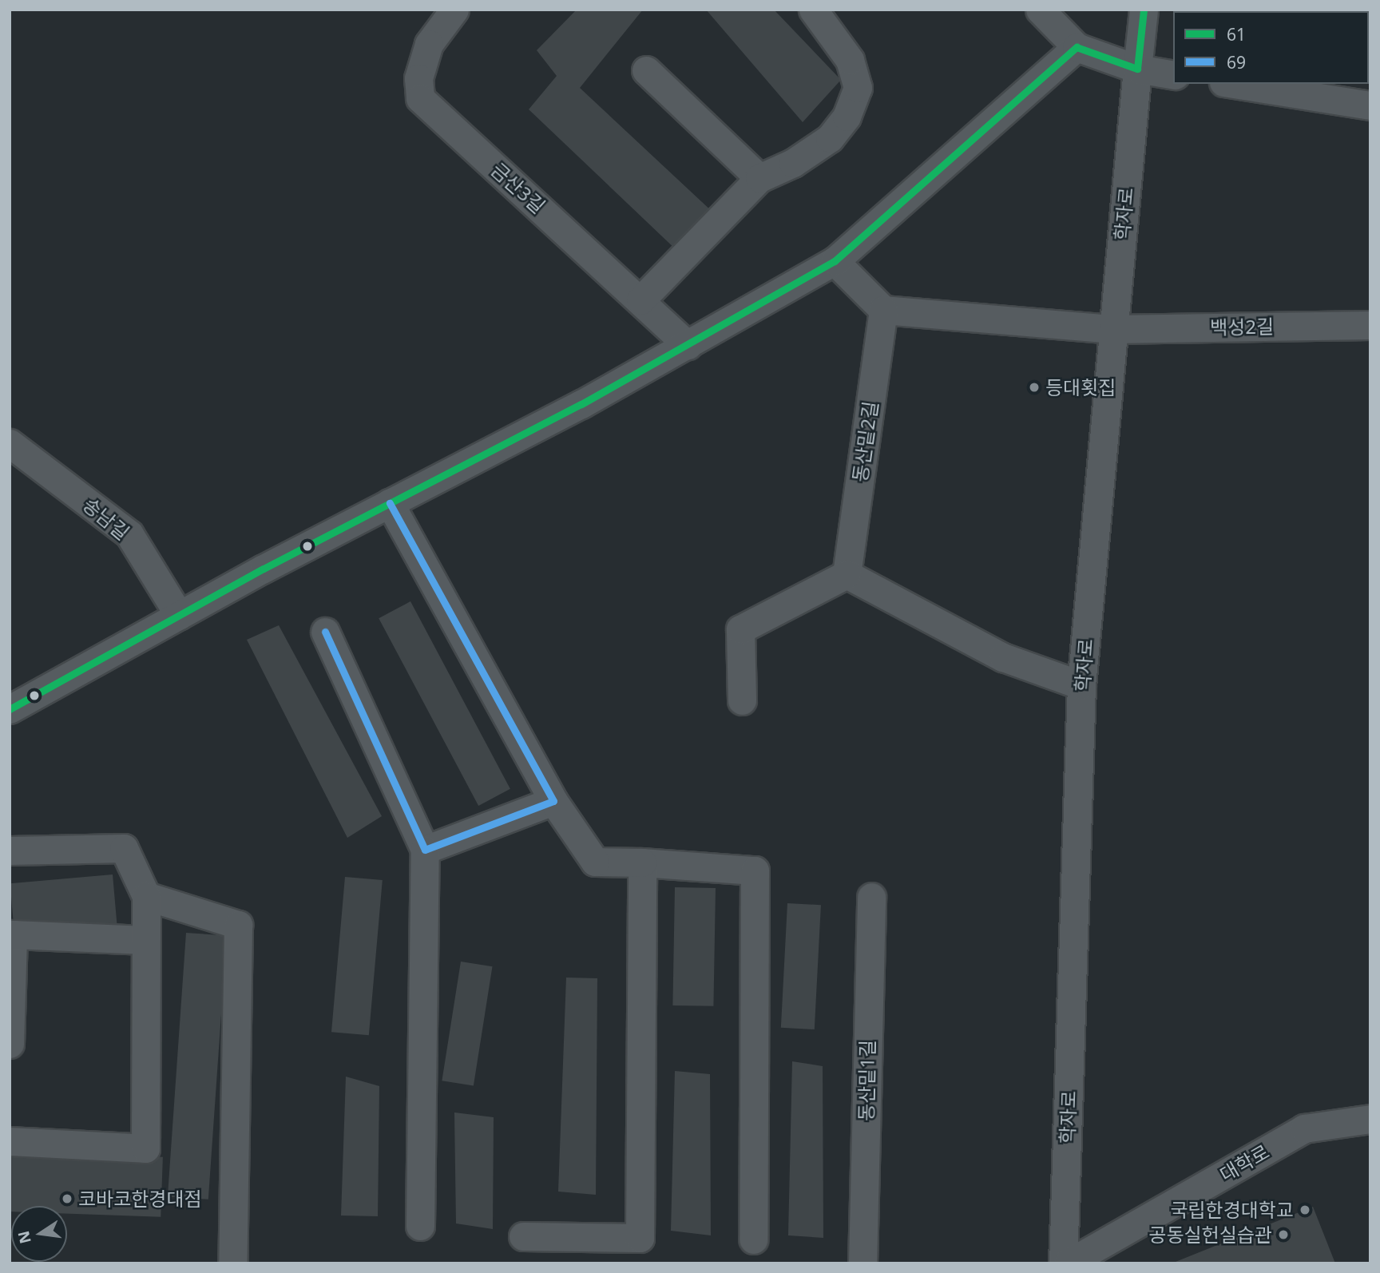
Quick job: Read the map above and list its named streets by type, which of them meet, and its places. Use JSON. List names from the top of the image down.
{
  "streets": {
    "street": [
      "금산3길",
      "학자로",
      "백성2길",
      "동산밑2길",
      "송남길",
      "동산밑1길",
      "대학로"
    ]
  },
  "crossings": [
    ["학자로", "백성2길"]
  ],
  "places": [
    "등대횟집",
    "코바코한경대점",
    "국립한경대학교",
    "공동실헌실습관"
  ],
  "lines": ["transit line 61", "transit line 69"],
  "legend": ["61", "69"],
  "north": "left"
}
